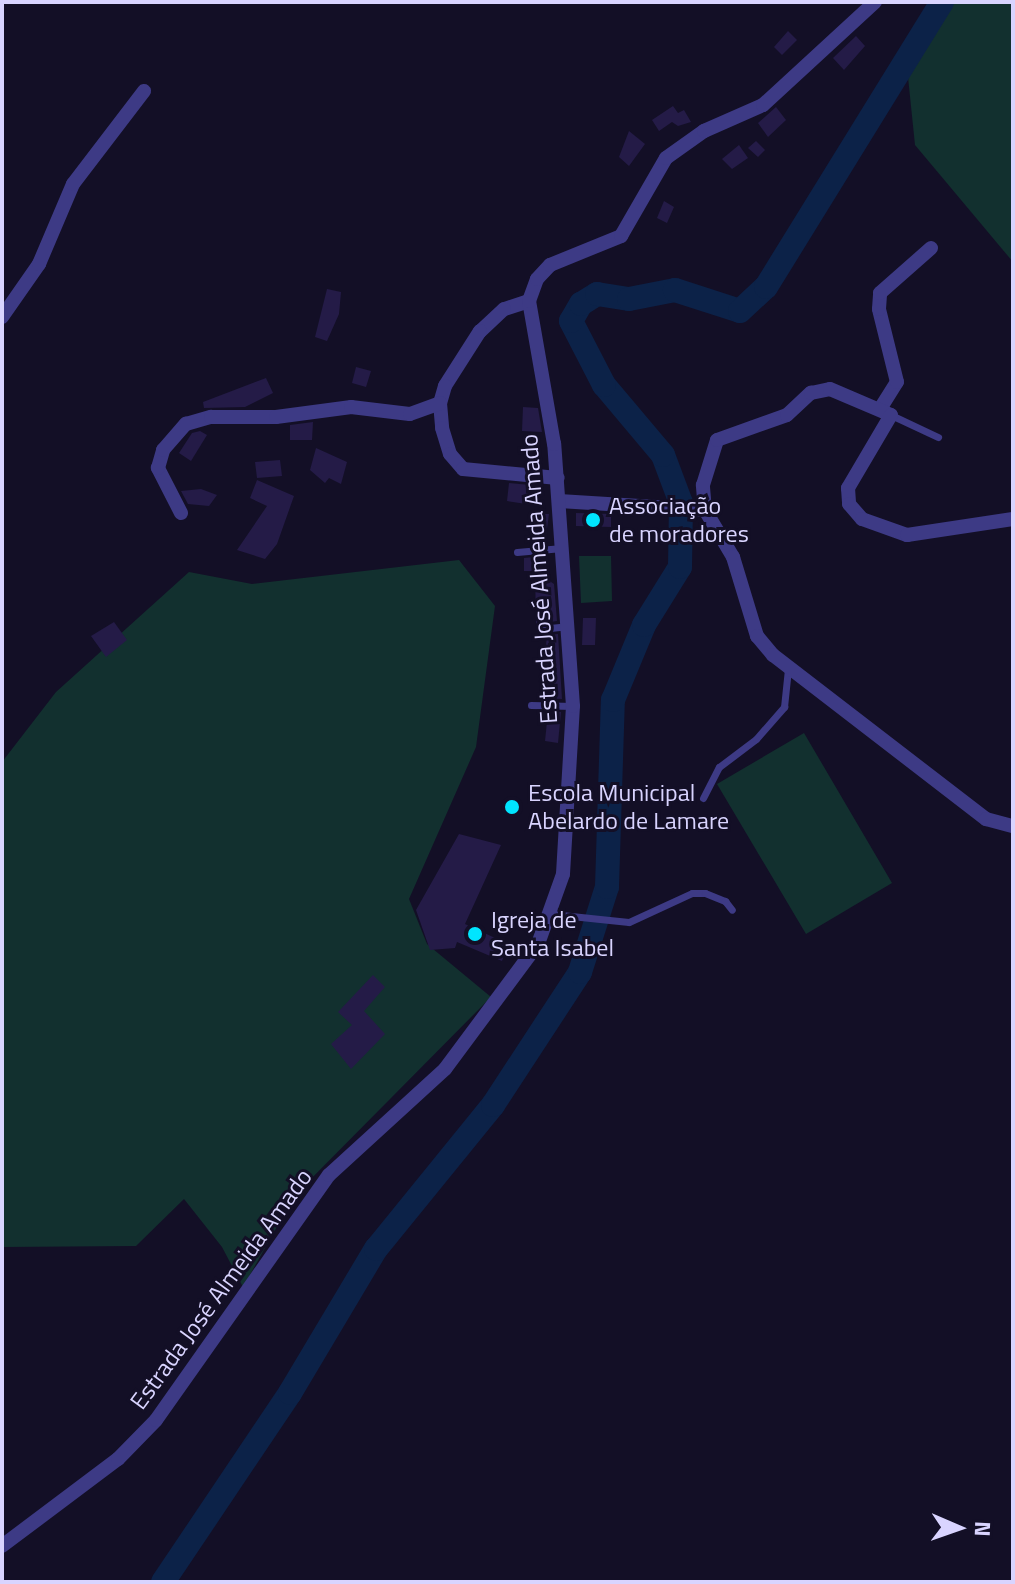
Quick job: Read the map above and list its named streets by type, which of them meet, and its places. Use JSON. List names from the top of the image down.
{
  "streets": {
    "street": ["Estrada José Almeida Amado"]
  },
  "places": ["Associação de moradores", "Escola Municipal Abelardo de Lamare", "Igreja de Santa Isabel"],
  "north": "right"
}
